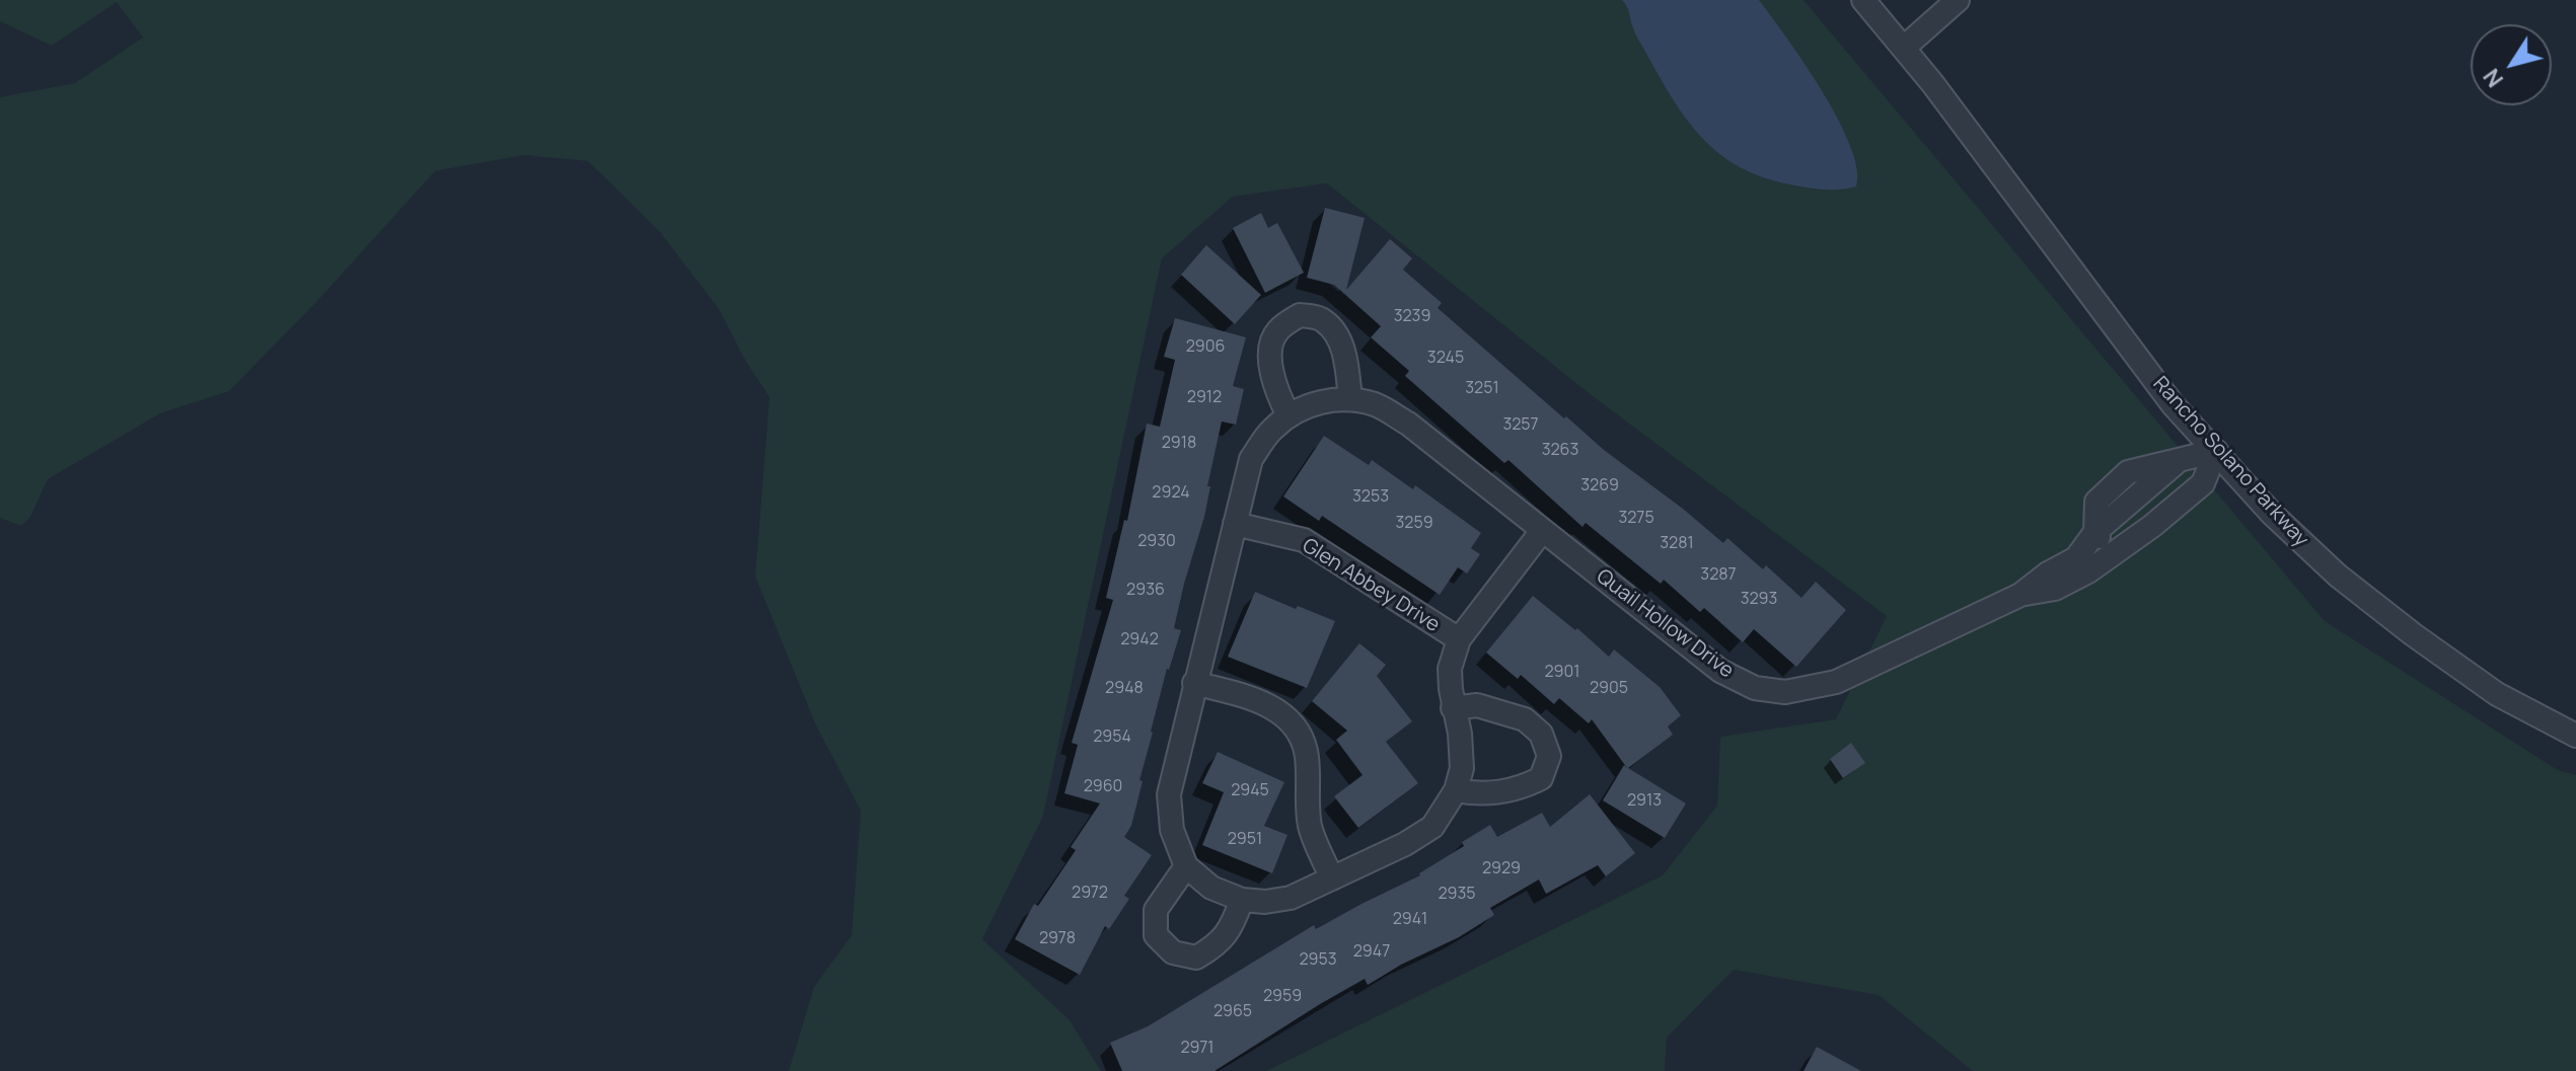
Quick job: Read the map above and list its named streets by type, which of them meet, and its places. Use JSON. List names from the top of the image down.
{
  "streets": {
    "street": ["Rancho Solano Parkway", "Glen Abbey Drive", "Quail Hollow Drive"]
  },
  "crossings": [
    ["Rancho Solano Parkway", "Quail Hollow Drive"],
    ["Glen Abbey Drive", "Quail Hollow Drive"]
  ],
  "house_numbers": [
    "3239",
    "2906",
    "3245",
    "3251",
    "2912",
    "3257",
    "2918",
    "3263",
    "3269",
    "2924",
    "3253",
    "3275",
    "3259",
    "2930",
    "3281",
    "3287",
    "2936",
    "3293",
    "2942",
    "2901",
    "2948",
    "2905",
    "2954",
    "2960",
    "2945",
    "2913",
    "2951",
    "2929",
    "2972",
    "2935",
    "2941",
    "2978",
    "2947",
    "2953",
    "2959",
    "2965",
    "2971"
  ],
  "north": "bottom left"
}
